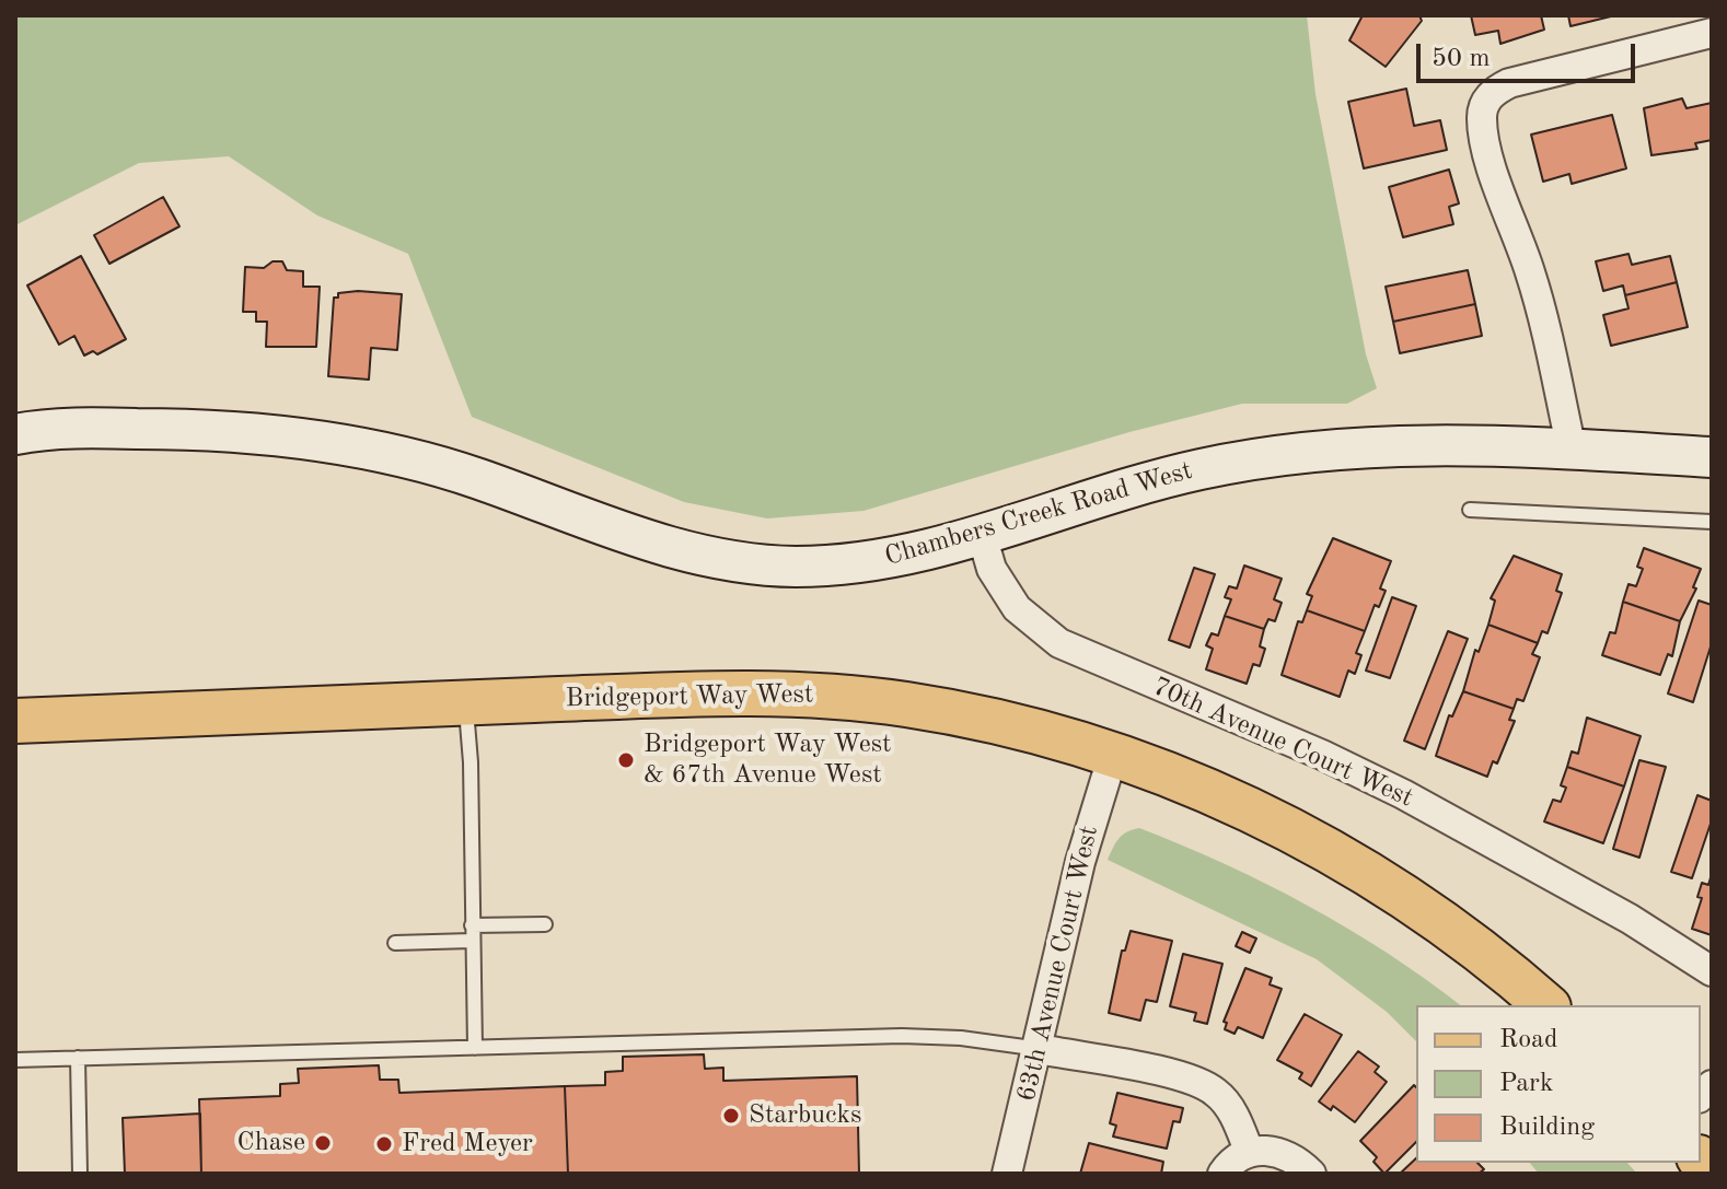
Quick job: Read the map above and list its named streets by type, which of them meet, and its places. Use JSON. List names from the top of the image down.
{
  "streets": {
    "main road": ["Bridgeport Way West"],
    "street": ["Chambers Creek Road West", "70th Avenue Court West", "63th Avenue Court West"]
  },
  "crossings": [
    ["Chambers Creek Road West", "70th Avenue Court West"],
    ["Bridgeport Way West", "63th Avenue Court West"]
  ],
  "places": [
    "Bridgeport Way West & 67th Avenue West",
    "Starbucks",
    "Chase",
    "Fred Meyer"
  ],
  "legend": ["Road", "Park", "Building"],
  "scale_bar": "50 m"
}
